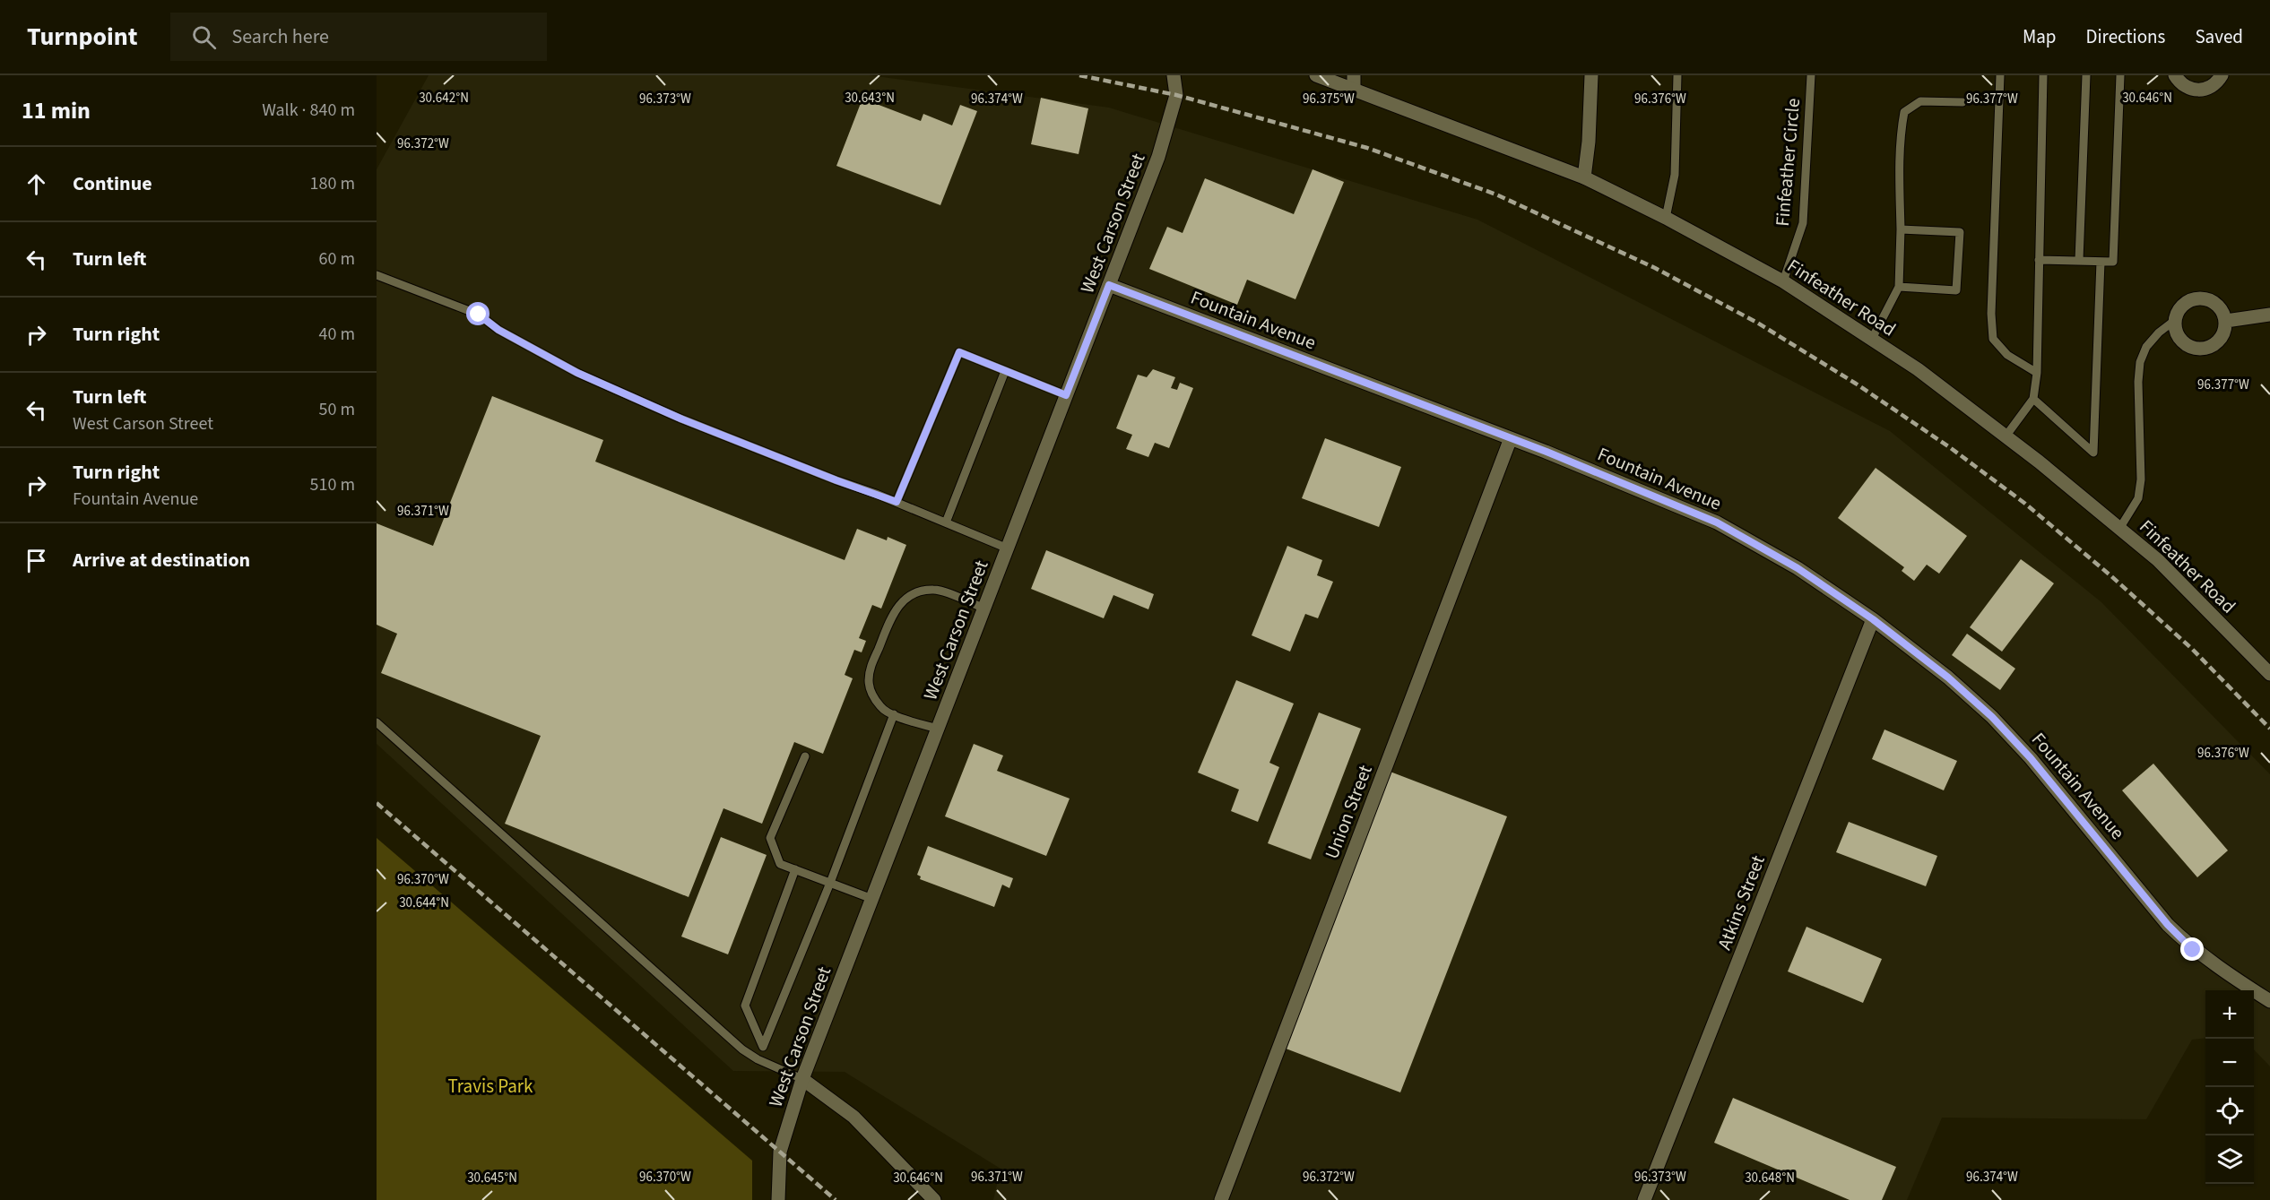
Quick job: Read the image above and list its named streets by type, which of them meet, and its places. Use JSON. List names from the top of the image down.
{
  "streets": {
    "street": [
      "West Carson Street",
      "Finfeather Road",
      "Fountain Avenue",
      "Union Street",
      "Atkins Street"
    ],
    "lane": ["Finfeather Circle"]
  },
  "crossings": [
    ["Finfeather Circle", "Finfeather Road"],
    ["West Carson Street", "Fountain Avenue"],
    ["Fountain Avenue", "Union Street"],
    ["Fountain Avenue", "Atkins Street"]
  ],
  "parks": ["Travis Park"],
  "page": {
    "header": "Turnpoint",
    "search": "Search here",
    "nav": ["Map", "Directions", "Saved"],
    "heading": ["11 min", "Walk · 840 m"],
    "list": [
      ["Continue", "180 m"],
      ["Turn left", "60 m"],
      ["Turn right", "40 m"],
      ["Turn left", "West Carson Street", "50 m"],
      ["Turn right", "Fountain Avenue", "510 m"],
      "Arrive at destination"
    ],
    "map_buttons": ["+", "−"]
  },
  "coordinates": [
    "30.642°N",
    "30.643°N",
    "30.646°N",
    "96.373°W",
    "96.374°W",
    "96.375°W",
    "96.376°W",
    "96.377°W",
    "96.372°W",
    "96.371°W",
    "96.370°W",
    "30.644°N",
    "30.645°N",
    "30.648°N"
  ]
}
